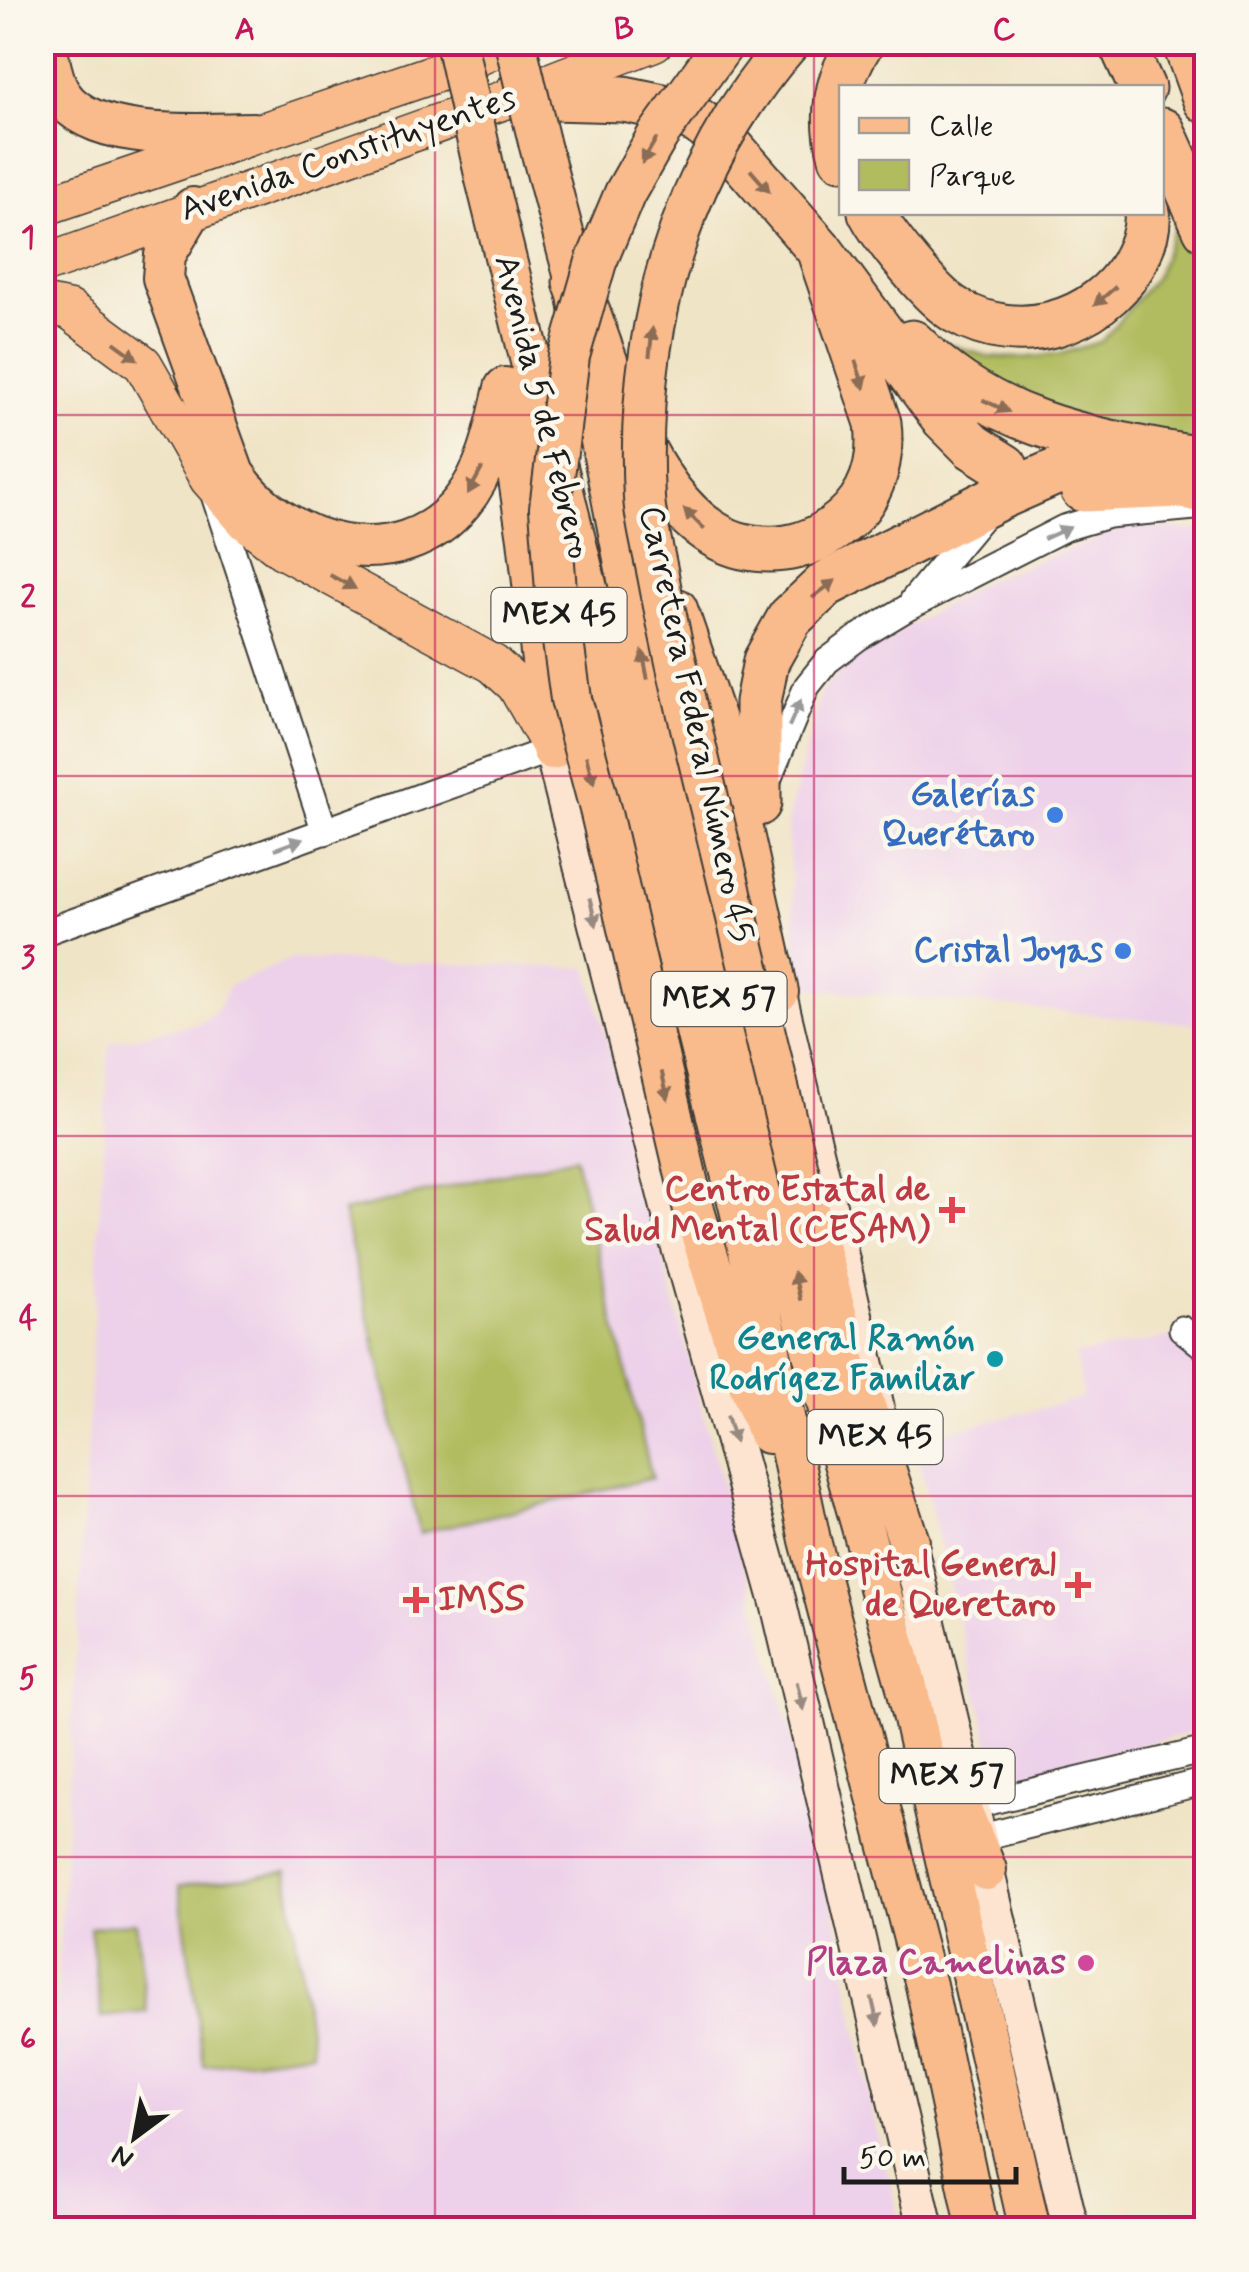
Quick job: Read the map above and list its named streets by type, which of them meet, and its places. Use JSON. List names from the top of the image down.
{
  "streets": {
    "highway": [
      "Avenida 5 de Febrero",
      "MEX 45",
      "Carretera Federal Número 45",
      "MEX 57"
    ],
    "main road": ["Avenida Constituyentes"]
  },
  "crossings": [
    ["Avenida Constituyentes", "Avenida 5 de Febrero"],
    ["Avenida 5 de Febrero", "MEX 45"],
    ["Avenida 5 de Febrero", "Carretera Federal Número 45"],
    ["Avenida 5 de Febrero", "MEX 57"]
  ],
  "places": {
    "other": [
      "Galerías Querétaro",
      "Cristal Joyas",
      "General Ramón Rodrígez Familiar",
      "Plaza Camelinas"
    ],
    "health": ["Centro Estatal de Salud Mental (CESAM)", "Hospital General de Queretaro", "IMSS"]
  },
  "legend": ["Calle", "Parque"],
  "scale_bar": "50 m",
  "north": "bottom left",
  "grid": {
    "columns": ["A", "B", "C"],
    "rows": [
      "1",
      "2",
      "3",
      "4",
      "5",
      "6"
    ]
  }
}
